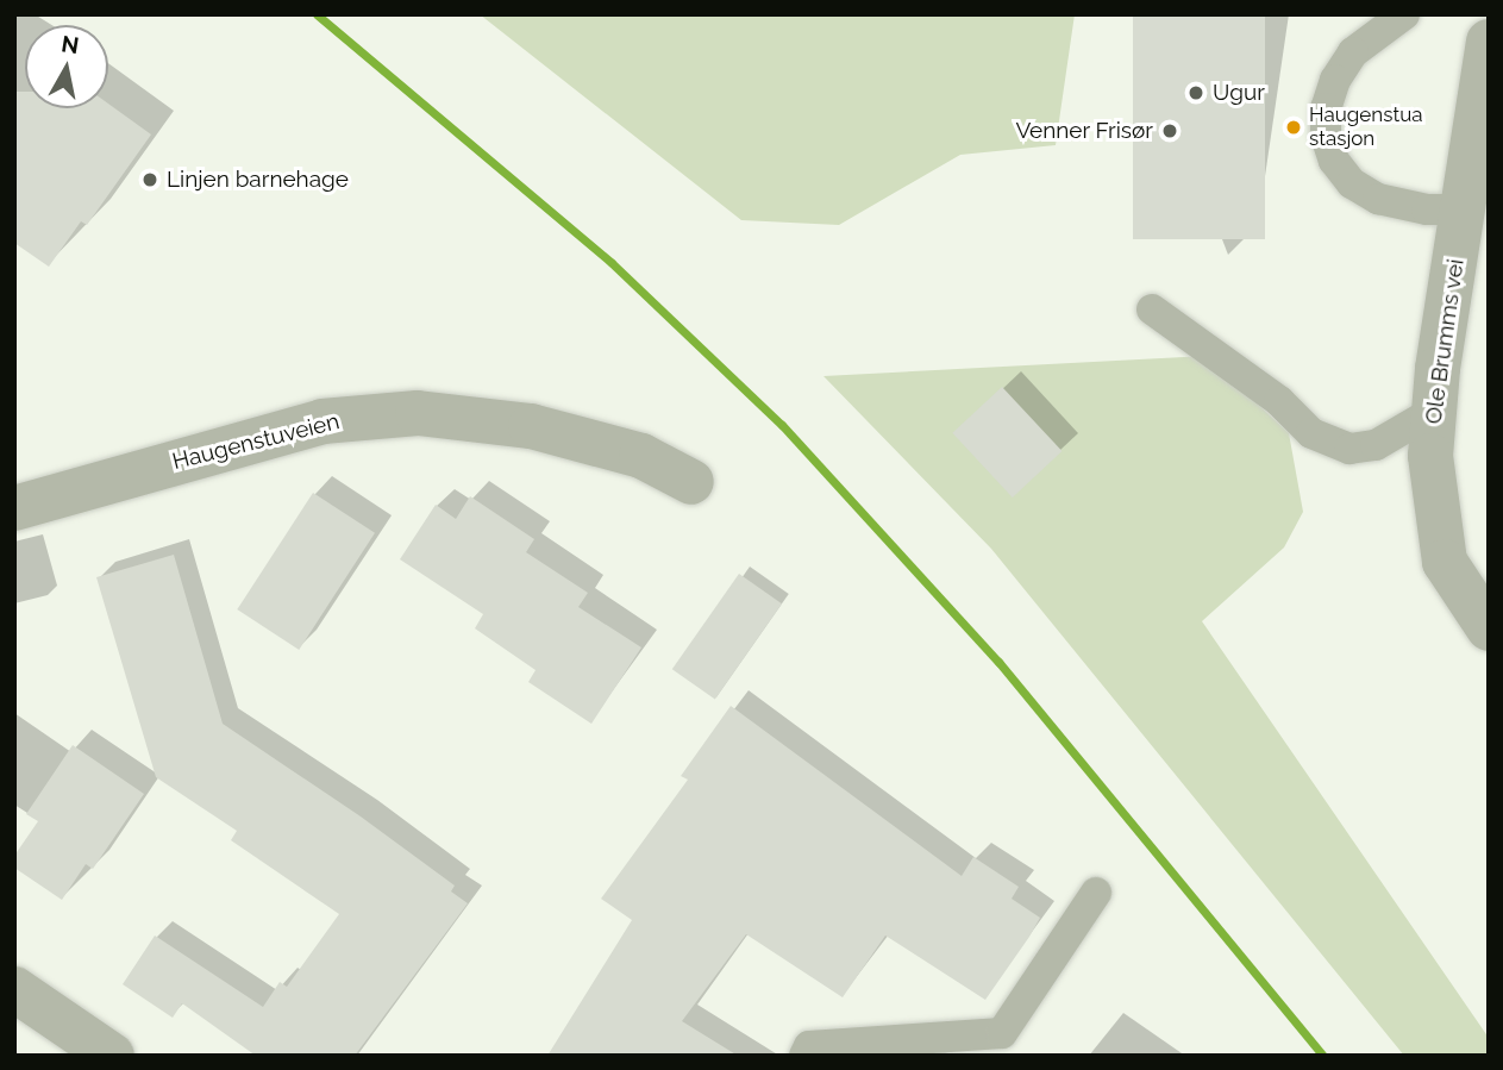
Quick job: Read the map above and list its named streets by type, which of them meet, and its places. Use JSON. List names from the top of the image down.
{
  "streets": {
    "street": ["Ole Brumms vei", "Haugenstuveien"]
  },
  "places": [
    "Ugur",
    "Haugenstua stasjon",
    "Venner Frisør",
    "Linjen barnehage"
  ],
  "north": "top"
}
